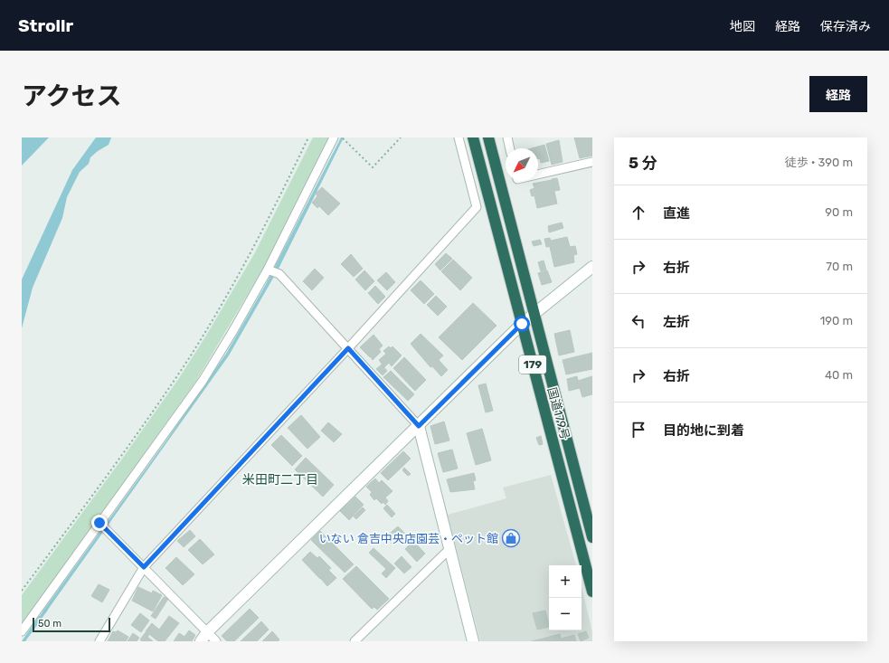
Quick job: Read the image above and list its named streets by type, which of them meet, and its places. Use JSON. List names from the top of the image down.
{
  "streets": {
    "highway": ["179", "国道179号"]
  },
  "districts": ["米田町二丁目"],
  "places": {
    "shop": ["いない 倉吉中央店園芸・ペット館"]
  },
  "scale_bar": "50 m",
  "north": "bottom left",
  "page": {
    "header": "Strollr",
    "nav": ["地図", "経路", "保存済み"],
    "title": "アクセス",
    "buttons": "経路",
    "heading": ["5 分", "徒歩 · 390 m"],
    "list": [
      ["直進", "90 m"],
      ["右折", "70 m"],
      ["左折", "190 m"],
      ["右折", "40 m"],
      "目的地に到着"
    ],
    "map_buttons": ["+", "−"],
    "scale": "50 m"
  }
}
